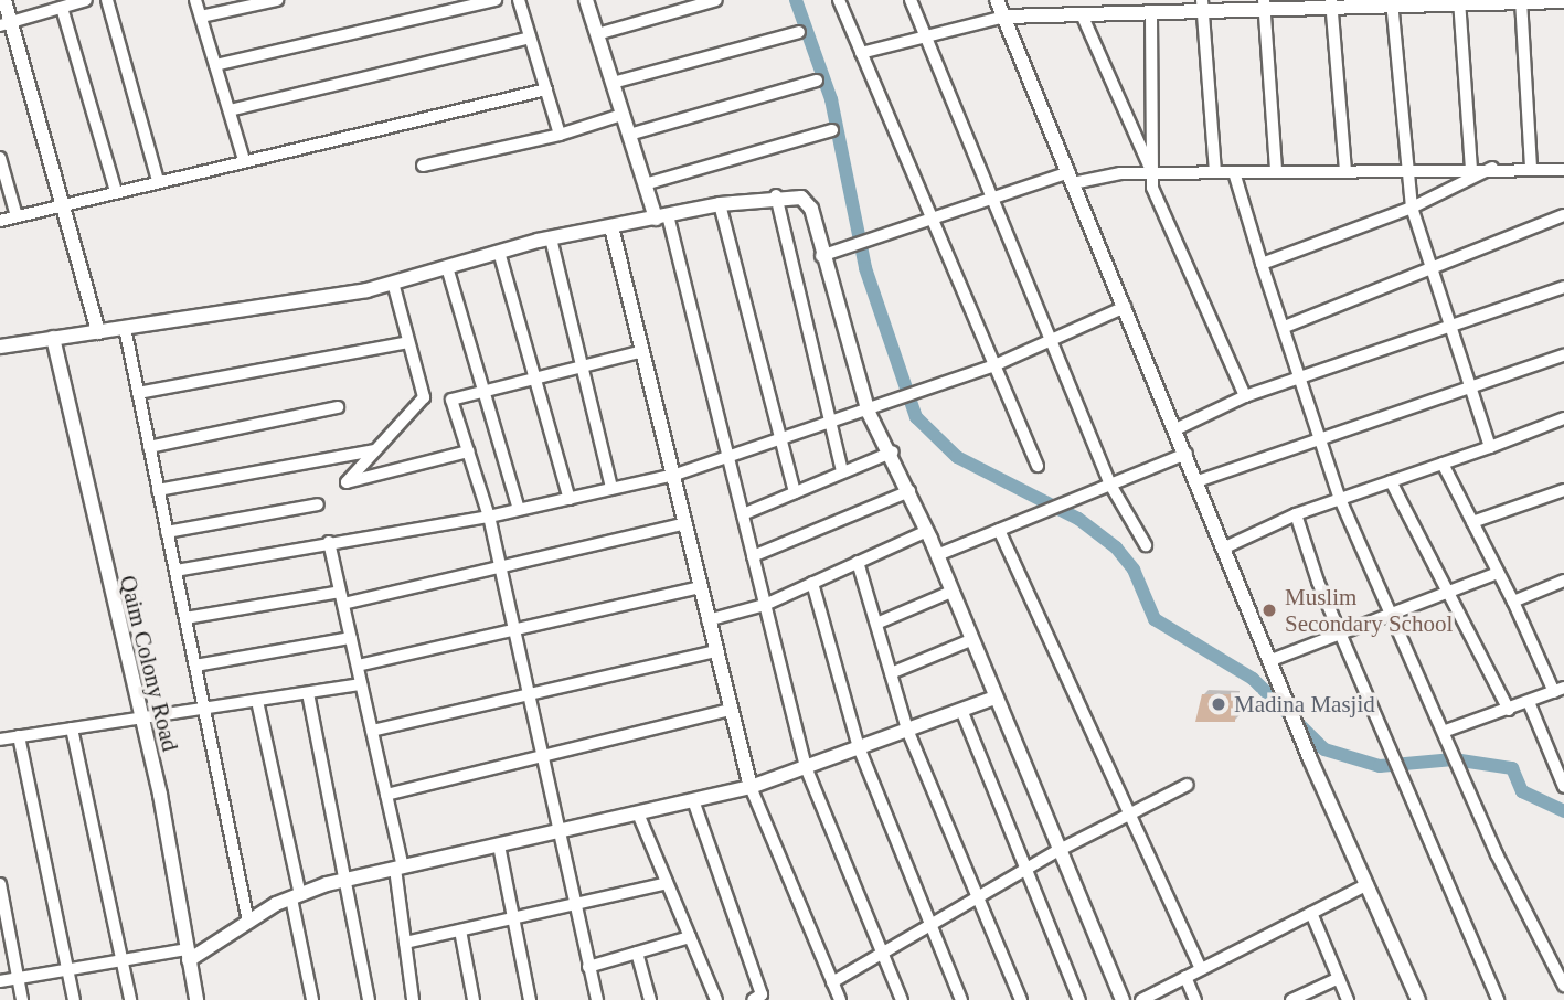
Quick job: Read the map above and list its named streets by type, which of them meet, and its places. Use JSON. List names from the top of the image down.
{
  "streets": {
    "street": ["Qaim Colony Road"]
  },
  "places": ["Muslim Secondary School", "Madina Masjid"]
}
